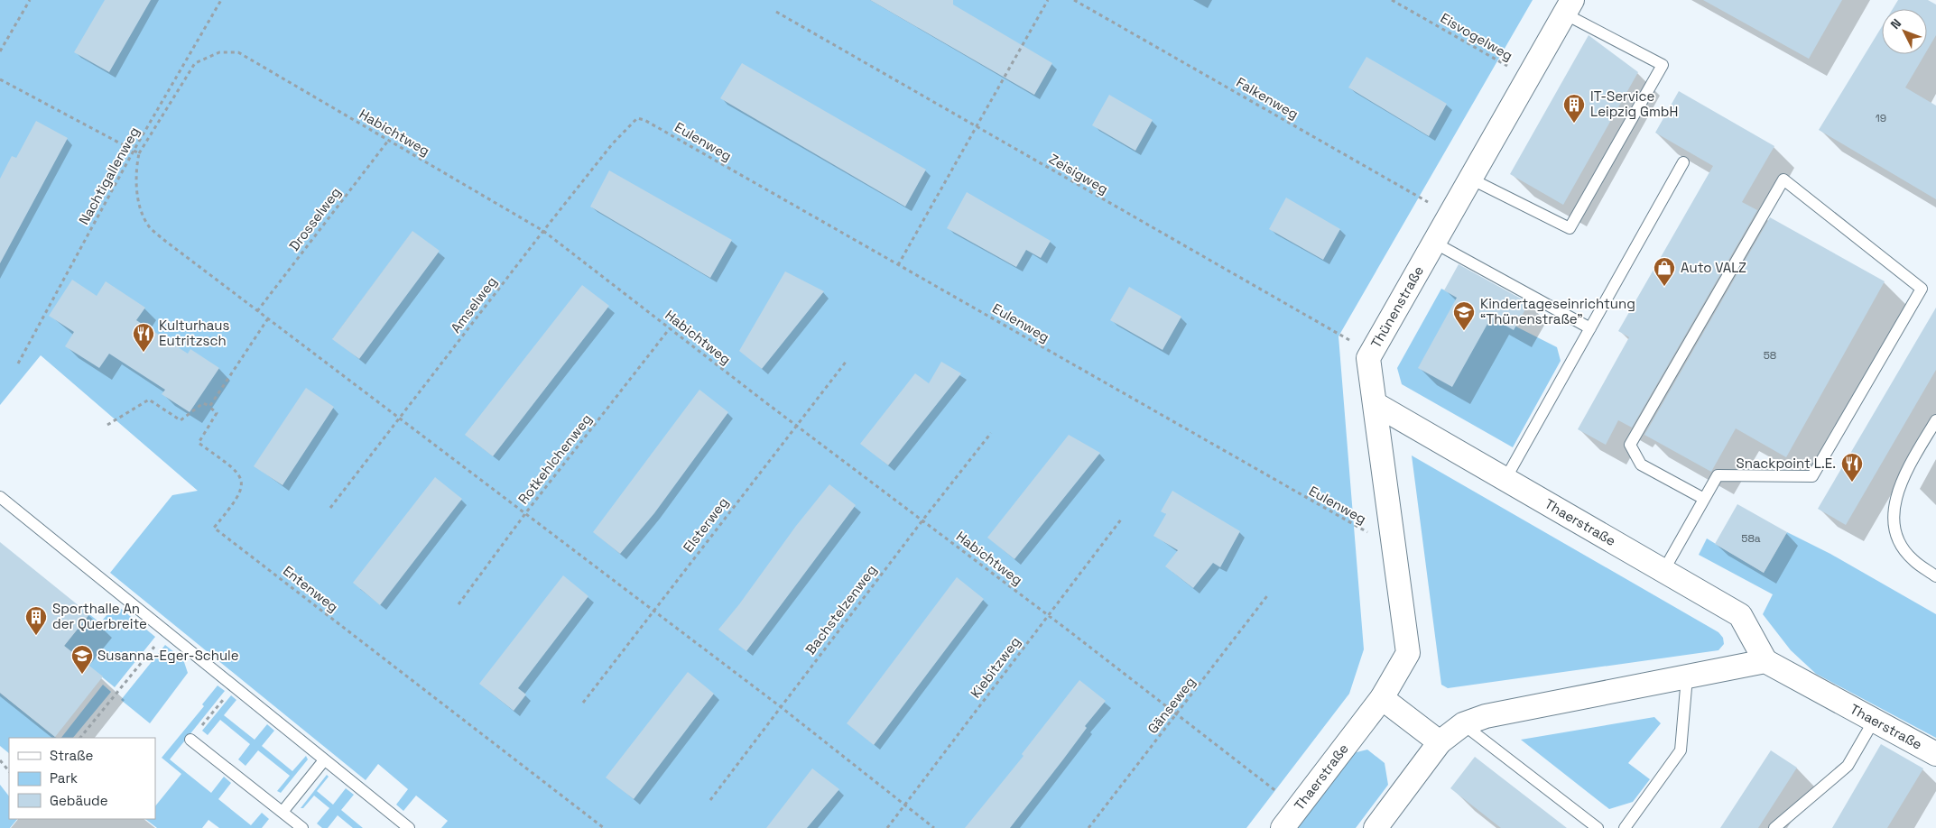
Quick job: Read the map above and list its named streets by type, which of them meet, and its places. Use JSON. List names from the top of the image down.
{
  "streets": {
    "street": ["Thünenstraße", "Thaerstraße"],
    "path": [
      "Eisvogelweg",
      "Falkenweg",
      "Habichtweg",
      "Eulenweg",
      "Zeisigweg",
      "Nachtigallenweg",
      "Drosselweg",
      "Amselweg",
      "Rotkehlchenweg",
      "Elsterweg",
      "Entenweg",
      "Bachstelzenweg",
      "Kiebitzweg",
      "Gänseweg"
    ]
  },
  "crossings": [
    ["Eisvogelweg", "Thünenstraße"],
    ["Falkenweg", "Thünenstraße"],
    ["Habichtweg", "Drosselweg"],
    ["Habichtweg", "Amselweg"],
    ["Habichtweg", "Rotkehlchenweg"],
    ["Habichtweg", "Thaerstraße"],
    ["Habichtweg", "Elsterweg"],
    ["Habichtweg", "Bachstelzenweg"],
    ["Habichtweg", "Kiebitzweg"],
    ["Habichtweg", "Gänseweg"],
    ["Eulenweg", "Amselweg"],
    ["Eulenweg", "Thünenstraße"],
    ["Zeisigweg", "Thünenstraße"],
    ["Thünenstraße", "Thaerstraße"]
  ],
  "places": {
    "building": ["IT-Service Leipzig GmbH", "Sporthalle An der Querbreite"],
    "shop": ["Auto VALZ"],
    "school or university": ["Kindertageseinrichtung “Thünenstraße”", "Susanna-Eger-Schule"],
    "restaurant": ["Kulturhaus Eutritzsch", "Snackpoint L.E."]
  },
  "house_numbers": ["19", "58", "58a"],
  "legend": ["Straße", "Park", "Gebäude"],
  "north": "top left"
}
